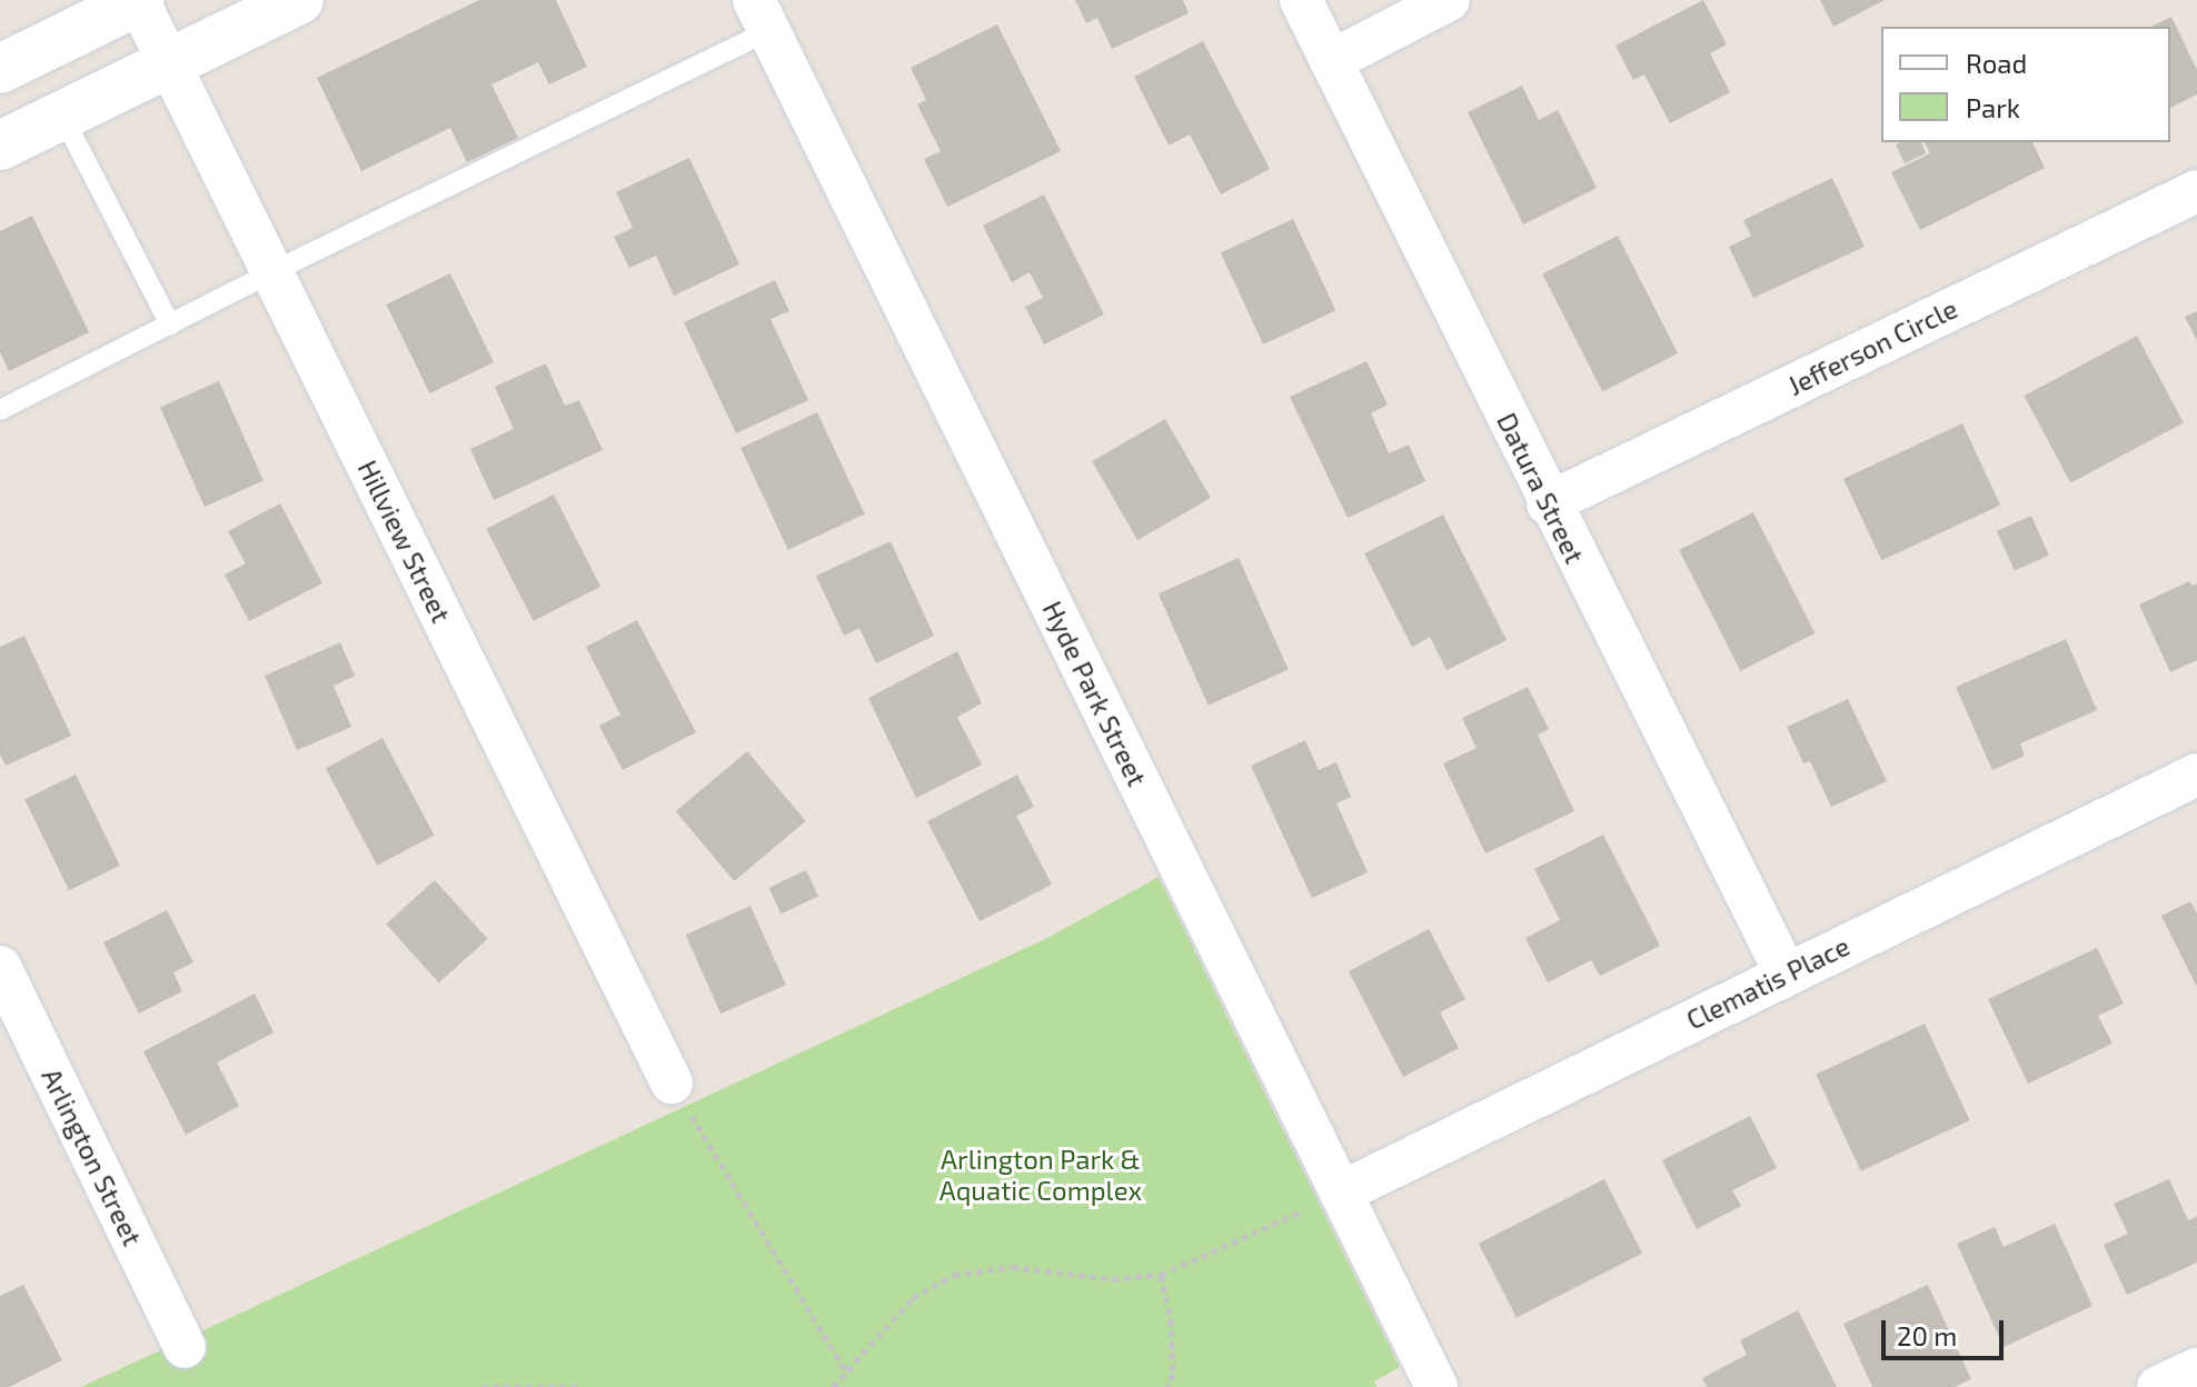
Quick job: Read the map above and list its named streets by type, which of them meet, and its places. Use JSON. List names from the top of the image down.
{
  "streets": {
    "street": [
      "Jefferson Circle",
      "Datura Street",
      "Hillview Street",
      "Hyde Park Street",
      "Clematis Place",
      "Arlington Street"
    ]
  },
  "crossings": [
    ["Jefferson Circle", "Datura Street"],
    ["Datura Street", "Clematis Place"],
    ["Hyde Park Street", "Clematis Place"]
  ],
  "parks": ["Arlington Park & Aquatic Complex"],
  "legend": ["Road", "Park"],
  "scale_bar": "20 m"
}
